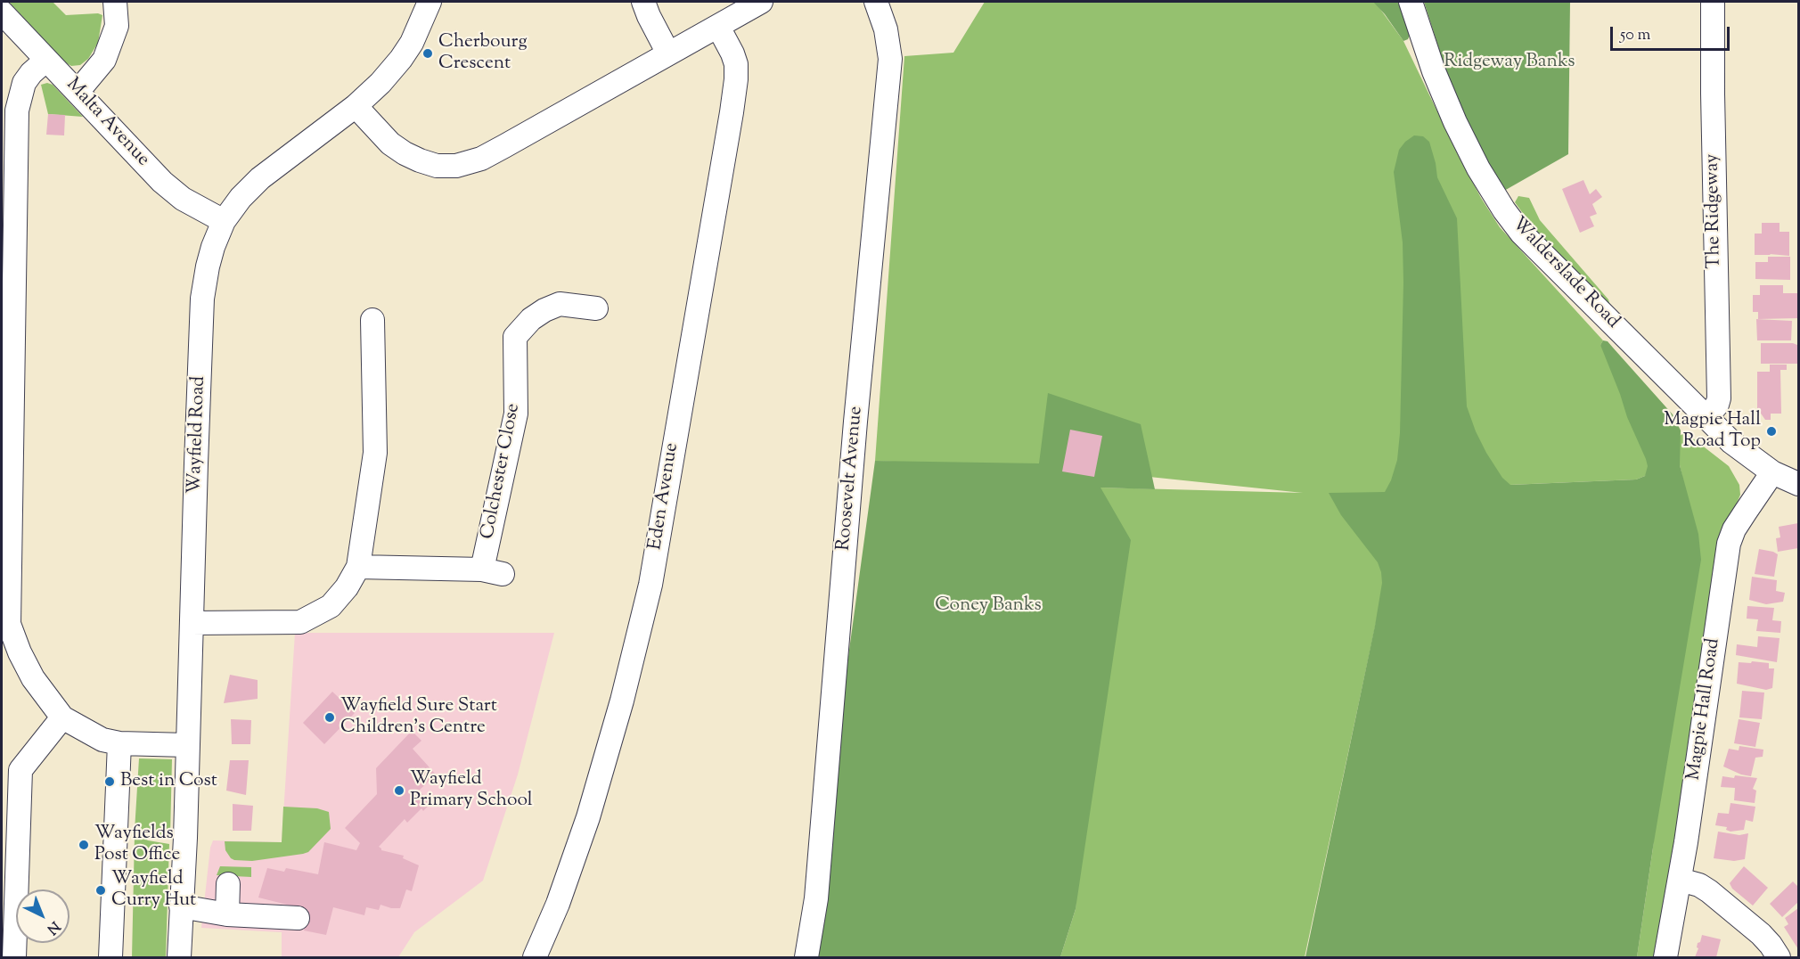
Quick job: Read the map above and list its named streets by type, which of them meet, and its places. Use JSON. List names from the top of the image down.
{
  "streets": {
    "street": [
      "Malta Avenue",
      "The Ridgeway",
      "Walderslade Road",
      "Wayfield Road",
      "Colchester Close",
      "Roosevelt Avenue",
      "Eden Avenue",
      "Magpie Hall Road"
    ]
  },
  "crossings": [
    ["Malta Avenue", "Wayfield Road"],
    ["The Ridgeway", "Walderslade Road"],
    ["Walderslade Road", "Magpie Hall Road"]
  ],
  "parks": ["Ridgeway Banks", "Coney Banks"],
  "places": [
    "Cherbourg Crescent",
    "Magpie Hall Road Top",
    "Wayfield Sure Start Children’s Centre",
    "Best in Cost",
    "Wayfield Primary School",
    "Wayfields Post Office",
    "Wayfield Curry Hut"
  ],
  "scale_bar": "50 m",
  "north": "bottom right"
}
